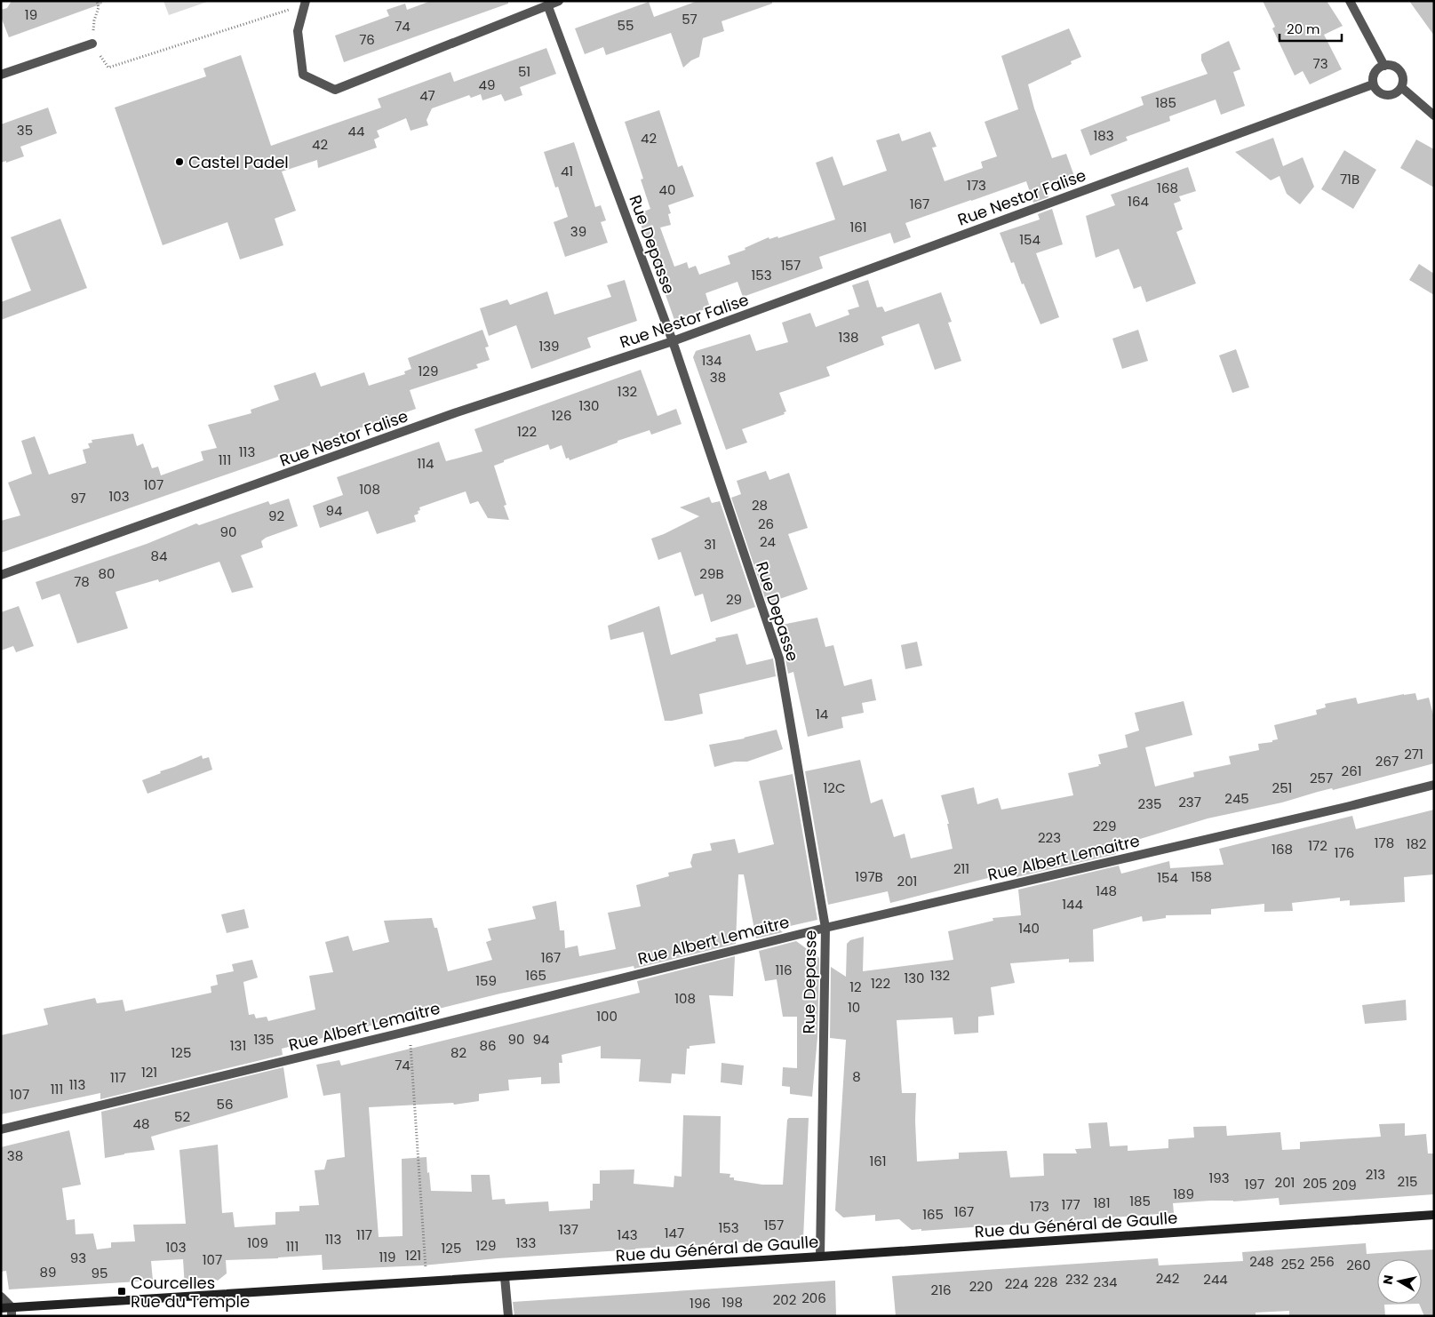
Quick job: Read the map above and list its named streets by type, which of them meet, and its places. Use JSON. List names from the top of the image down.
{
  "streets": {
    "main road": ["Rue du Général de Gaulle"],
    "street": ["Rue Nestor Falise", "Rue Depasse", "Rue Albert Lemaitre"]
  },
  "crossings": [
    ["Rue Nestor Falise", "Rue Depasse"],
    ["Rue Depasse", "Rue Albert Lemaitre"],
    ["Rue Depasse", "Rue du Général de Gaulle"]
  ],
  "places": {
    "other": ["Castel Padel"],
    "transit": ["Courcelles Rue du Temple"]
  },
  "house_numbers": [
    "19",
    "57",
    "55",
    "74",
    "76",
    "73",
    "51",
    "49",
    "47",
    "185",
    "35",
    "44",
    "183",
    "42",
    "42",
    "41",
    "71B",
    "173",
    "168",
    "40",
    "164",
    "167",
    "161",
    "39",
    "154",
    "157",
    "153",
    "138",
    "139",
    "134",
    "129",
    "38",
    "132",
    "130",
    "126",
    "122",
    "113",
    "111",
    "114",
    "107",
    "108",
    "103",
    "97",
    "28",
    "94",
    "92",
    "26",
    "90",
    "24",
    "31",
    "84",
    "80",
    "29B",
    "78",
    "29",
    "14",
    "271",
    "267",
    "261",
    "257",
    "12C",
    "251",
    "245",
    "237",
    "235",
    "229",
    "223",
    "178",
    "182",
    "172",
    "168",
    "176",
    "211",
    "197B",
    "158",
    "154",
    "201",
    "148",
    "144",
    "140",
    "167",
    "116",
    "165",
    "132",
    "130",
    "159",
    "122",
    "12",
    "108",
    "10",
    "100",
    "135",
    "90",
    "94",
    "131",
    "86",
    "125",
    "82",
    "74",
    "121",
    "8",
    "117",
    "113",
    "111",
    "107",
    "56",
    "52",
    "48",
    "38",
    "161",
    "213",
    "193",
    "215",
    "201",
    "205",
    "197",
    "209",
    "189",
    "185",
    "181",
    "177",
    "173",
    "167",
    "165",
    "157",
    "153",
    "137",
    "147",
    "117",
    "143",
    "113",
    "109",
    "133",
    "129",
    "111",
    "103",
    "125",
    "121",
    "119",
    "93",
    "107",
    "248",
    "256",
    "252",
    "260",
    "89",
    "95",
    "242",
    "232",
    "244",
    "228",
    "234",
    "224",
    "220",
    "216",
    "206",
    "202",
    "198",
    "196"
  ],
  "scale_bar": "20 m",
  "north": "left"
}
